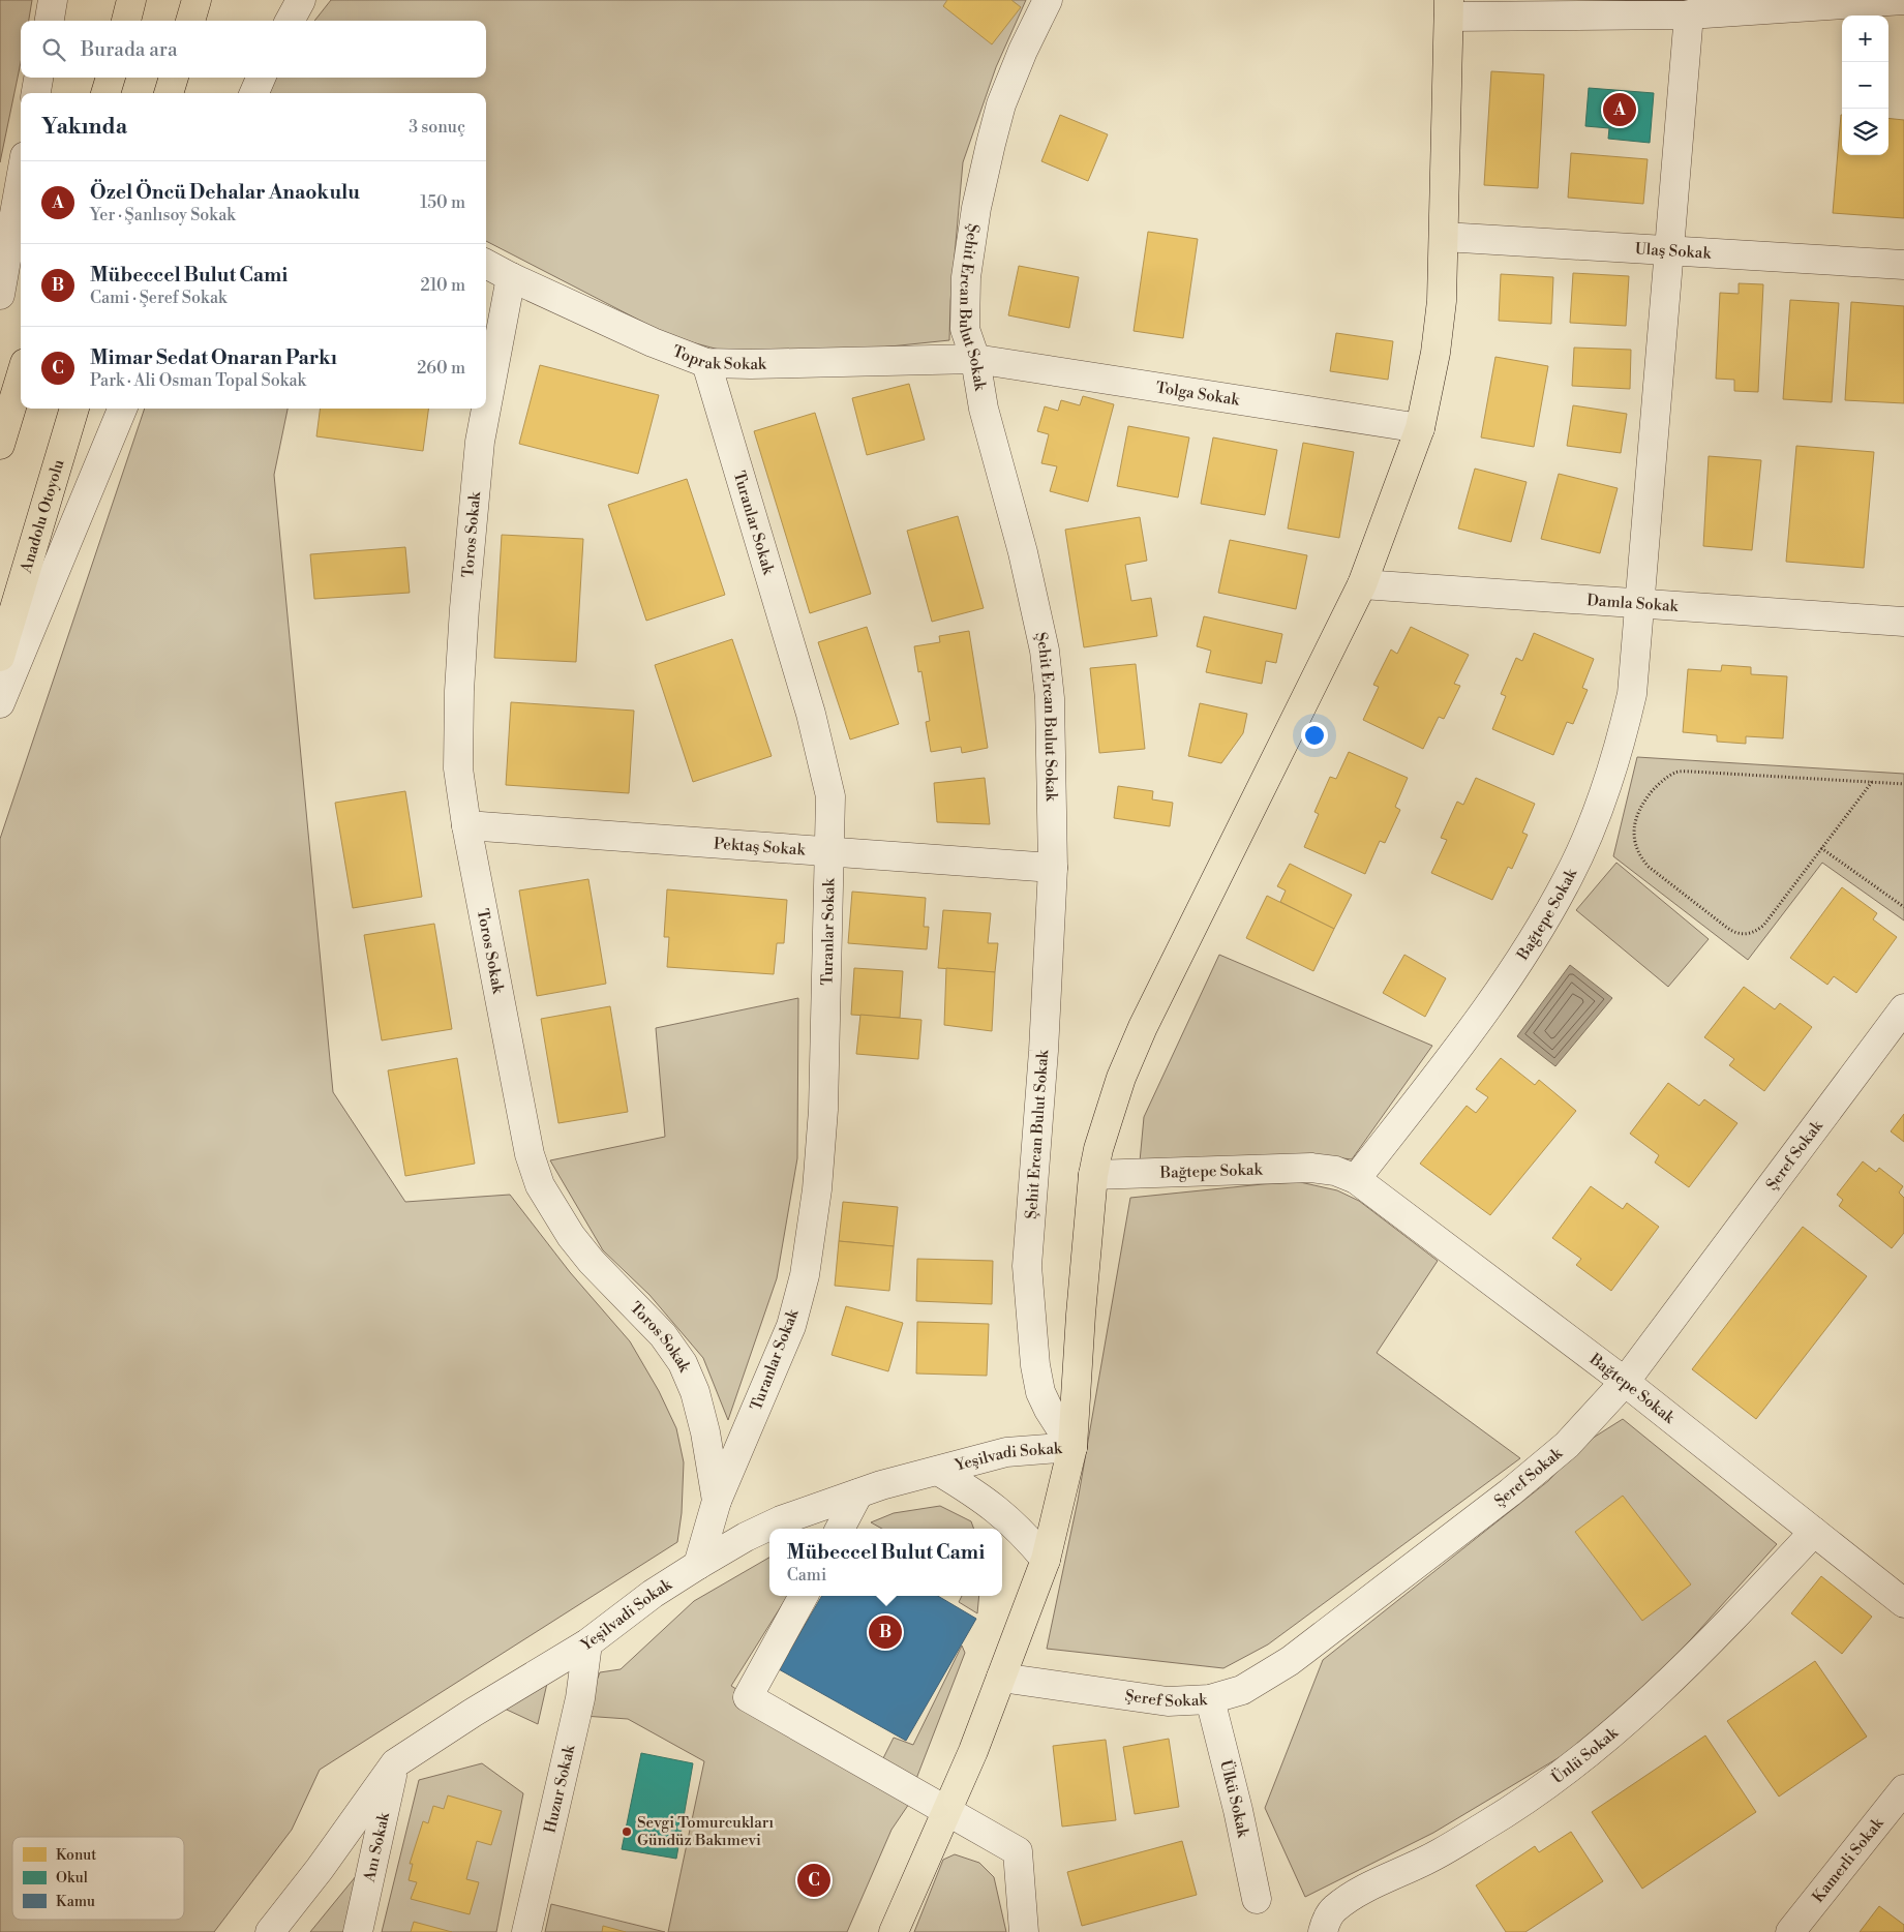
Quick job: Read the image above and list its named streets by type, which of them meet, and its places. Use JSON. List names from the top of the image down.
{
  "streets": {
    "main road": ["Anadolu Otoyolu"],
    "street": [
      "Ulaş Sokak",
      "Şehit Ercan Bulut Sokak",
      "Toprak Sokak",
      "Tolga Sokak",
      "Turanlar Sokak",
      "Toros Sokak",
      "Damla Sokak",
      "Pektaş Sokak",
      "Bağtepe Sokak",
      "Şeref Sokak",
      "Yeşilvadi Sokak",
      "Ünlü Sokak",
      "Huzur Sokak",
      "Ülkü Sokak",
      "Anı Sokak",
      "Kamerli Sokak"
    ]
  },
  "crossings": [
    ["Ulaş Sokak", "Bağtepe Sokak"],
    ["Şehit Ercan Bulut Sokak", "Toprak Sokak"],
    ["Şehit Ercan Bulut Sokak", "Tolga Sokak"],
    ["Şehit Ercan Bulut Sokak", "Pektaş Sokak"],
    ["Şehit Ercan Bulut Sokak", "Yeşilvadi Sokak"],
    ["Toprak Sokak", "Tolga Sokak"],
    ["Toprak Sokak", "Turanlar Sokak"],
    ["Toprak Sokak", "Toros Sokak"],
    ["Turanlar Sokak", "Toros Sokak"],
    ["Turanlar Sokak", "Pektaş Sokak"],
    ["Toros Sokak", "Pektaş Sokak"],
    ["Toros Sokak", "Yeşilvadi Sokak"],
    ["Damla Sokak", "Bağtepe Sokak"],
    ["Bağtepe Sokak", "Şeref Sokak"],
    ["Bağtepe Sokak", "Ünlü Sokak"],
    ["Şeref Sokak", "Ülkü Sokak"],
    ["Yeşilvadi Sokak", "Huzur Sokak"],
    ["Yeşilvadi Sokak", "Anı Sokak"]
  ],
  "places": ["Sevgi Tomurcukları Gündüz Bakımevi"],
  "legend": ["Konut", "Okul", "Kamu"],
  "page": {
    "map_buttons": ["+", "−"],
    "search": "Burada ara",
    "pins": ["A", "B", "C"],
    "heading": ["Yakında", "3 sonuç"],
    "list": [
      {
        "mark": "A",
        "name": "Özel Öncü Dehalar Anaokulu",
        "note": "Yer · Şanlısoy Sokak",
        "value": "150 m"
      },
      {
        "mark": "B",
        "name": "Mübeccel Bulut Cami",
        "note": "Cami · Şeref Sokak",
        "value": "210 m"
      },
      {
        "mark": "C",
        "name": "Mimar Sedat Onaran Parkı",
        "note": "Park · Ali Osman Topal Sokak",
        "value": "260 m"
      }
    ],
    "popup": ["Mübeccel Bulut Cami", "Cami"]
  }
}
